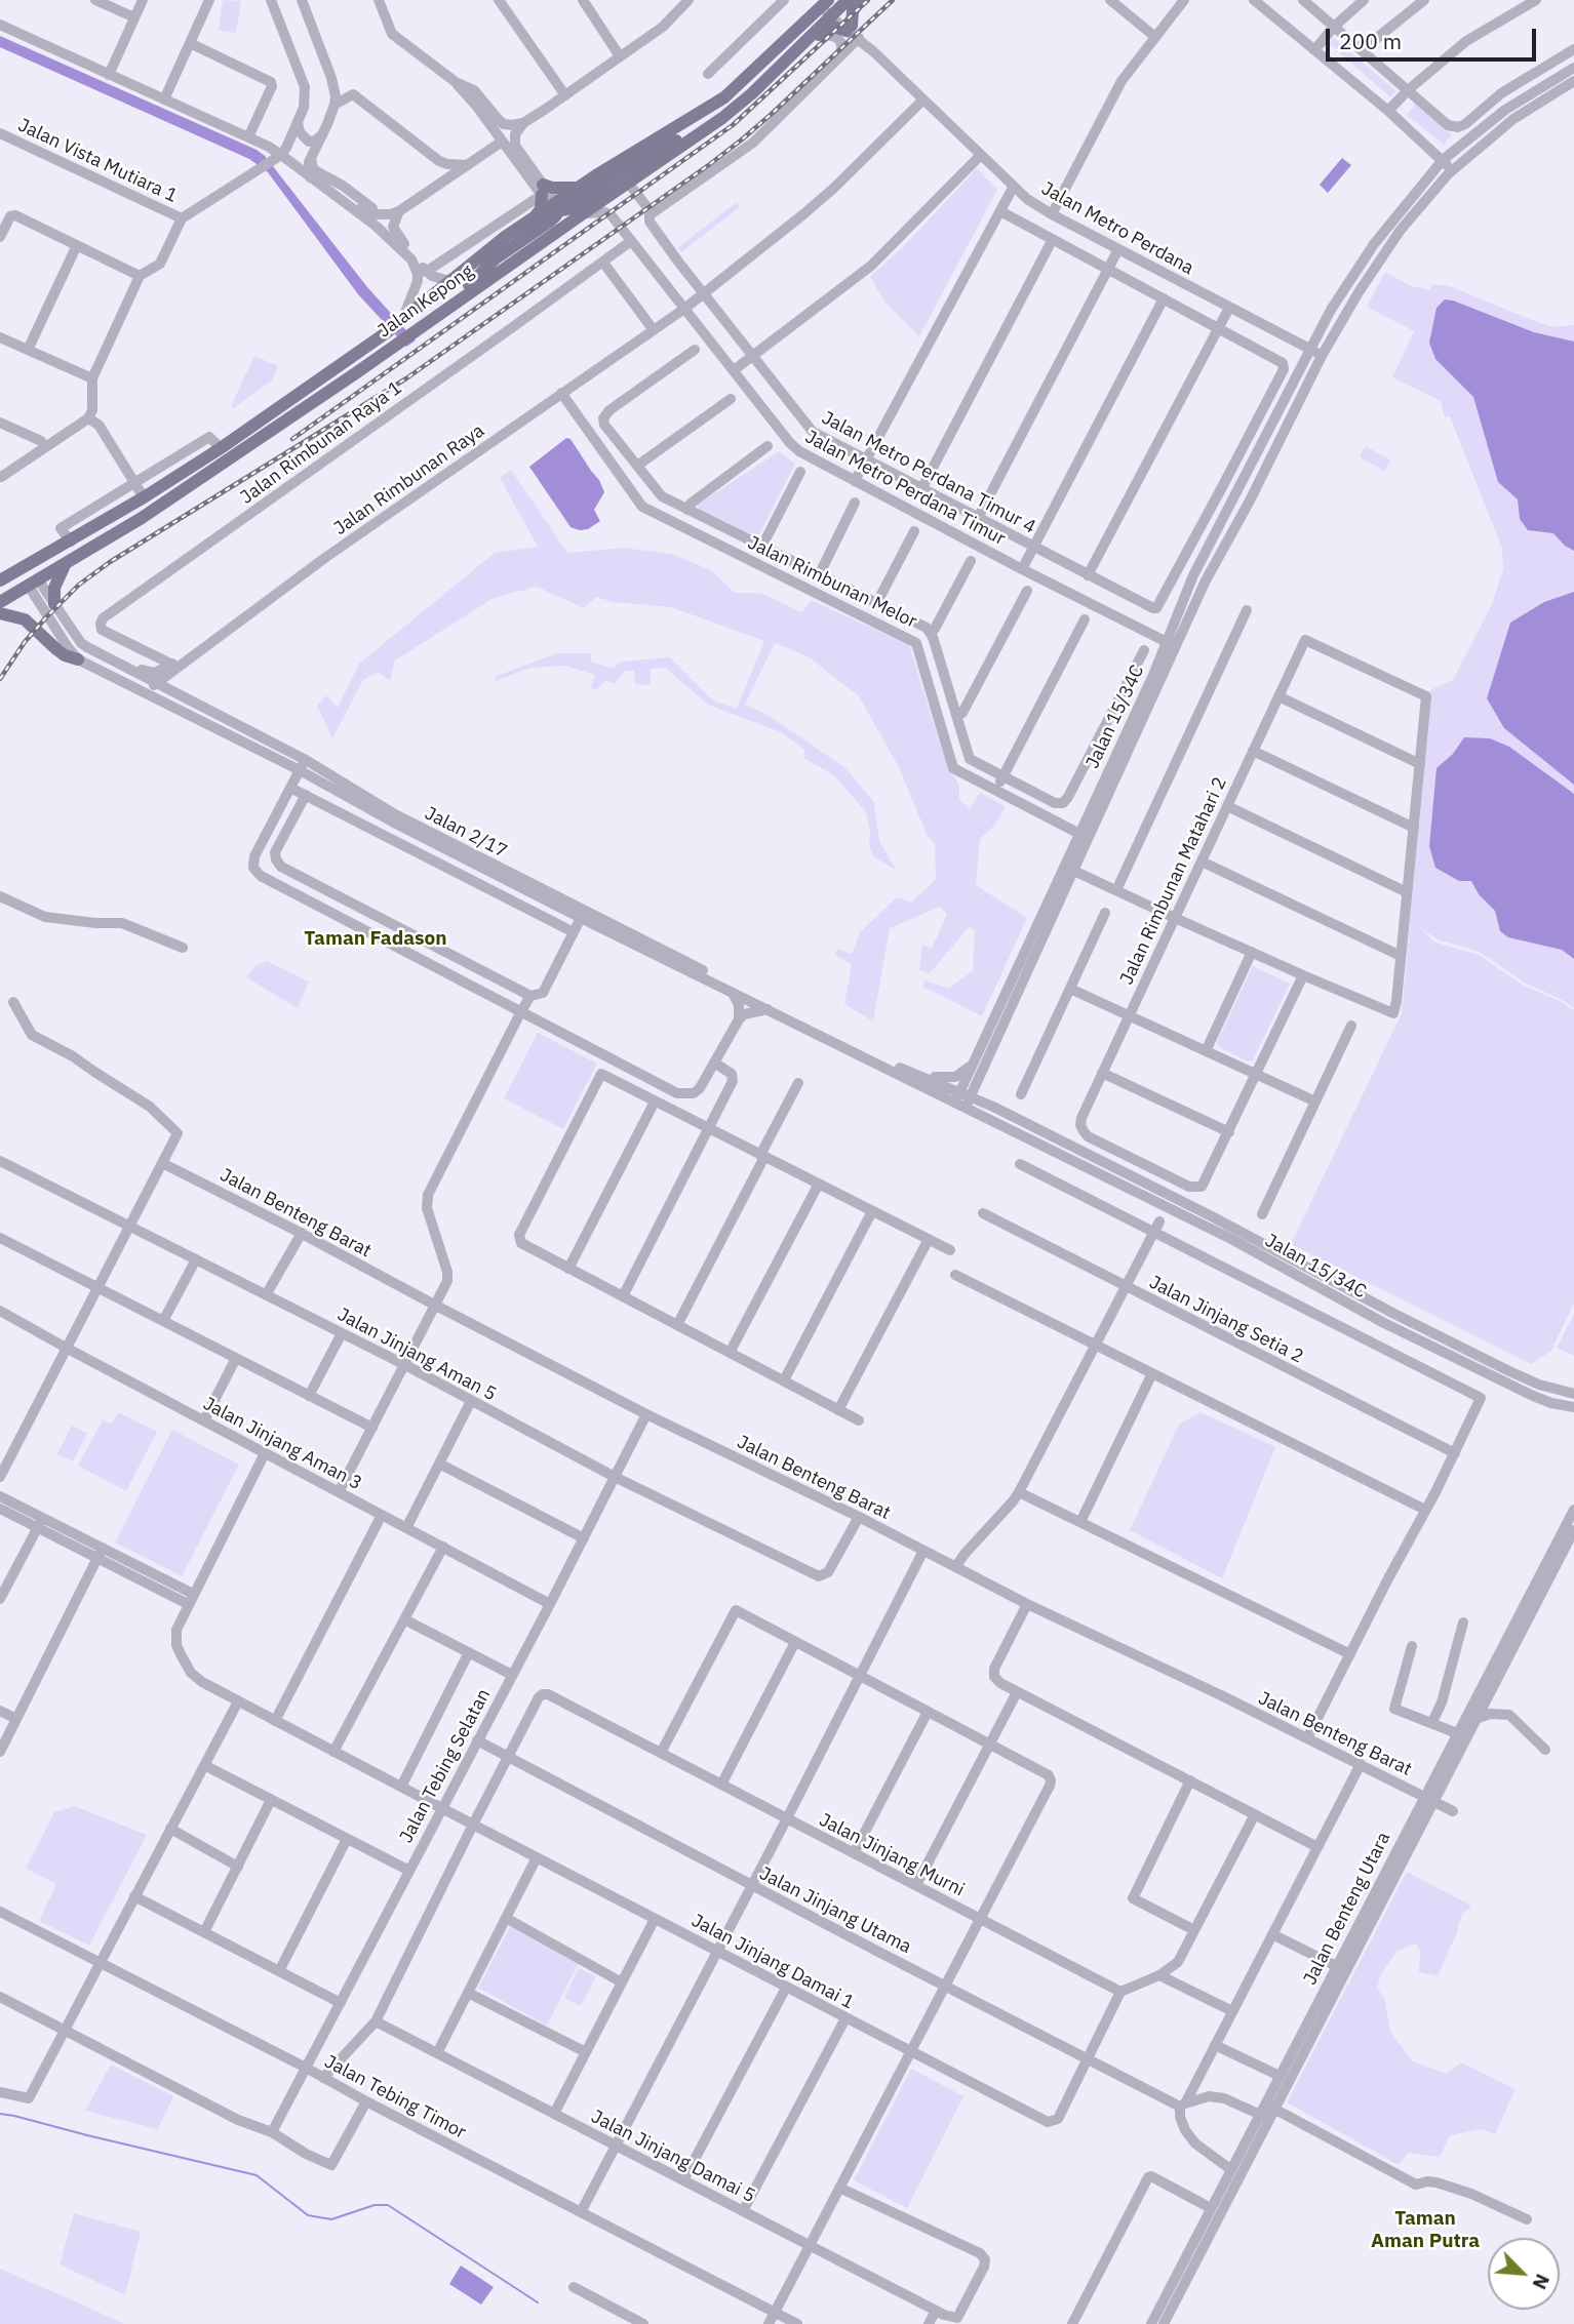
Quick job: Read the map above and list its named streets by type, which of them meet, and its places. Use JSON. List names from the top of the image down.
{
  "streets": {
    "main road": ["Jalan Kepong"],
    "street": [
      "Jalan Vista Mutiara 1",
      "Jalan Metro Perdana",
      "Jalan Rimbunan Raya 1",
      "Jalan Metro Perdana Timur 4",
      "Jalan Rimbunan Raya",
      "Jalan Metro Perdana Timur",
      "Jalan Rimbunan Melor",
      "Jalan 15/34C",
      "Jalan 2/17",
      "Jalan Rimbunan Matahari 2",
      "Jalan Benteng Barat",
      "Jalan Jinjang Setia 2",
      "Jalan Jinjang Aman 5",
      "Jalan Jinjang Aman 3",
      "Jalan Tebing Selatan",
      "Jalan Jinjang Murni",
      "Jalan Benteng Utara",
      "Jalan Jinjang Utama",
      "Jalan Jinjang Damai 1",
      "Jalan Tebing Timor",
      "Jalan Jinjang Damai 5"
    ]
  },
  "crossings": [
    ["Jalan Metro Perdana", "Jalan Kepong"],
    ["Jalan Metro Perdana", "Jalan Rimbunan Raya"],
    ["Jalan Metro Perdana", "Jalan 15/34C"],
    ["Jalan Kepong", "Jalan Metro Perdana Timur 4"],
    ["Jalan Kepong", "Jalan 2/17"],
    ["Jalan Rimbunan Raya 1", "Jalan Rimbunan Raya"],
    ["Jalan Rimbunan Raya 1", "Jalan Metro Perdana Timur"],
    ["Jalan Metro Perdana Timur 4", "Jalan Rimbunan Raya"],
    ["Jalan Rimbunan Raya", "Jalan Metro Perdana Timur"],
    ["Jalan Rimbunan Raya", "Jalan Rimbunan Melor"],
    ["Jalan Metro Perdana Timur", "Jalan 15/34C"],
    ["Jalan Rimbunan Melor", "Jalan 15/34C"],
    ["Jalan 15/34C", "Jalan 2/17"],
    ["Jalan Benteng Barat", "Jalan Jinjang Aman 5"],
    ["Jalan Benteng Barat", "Jalan Tebing Selatan"],
    ["Jalan Benteng Barat", "Jalan Benteng Utara"],
    ["Jalan Jinjang Aman 5", "Jalan Tebing Selatan"],
    ["Jalan Jinjang Aman 3", "Jalan Tebing Selatan"],
    ["Jalan Tebing Selatan", "Jalan Jinjang Utama"],
    ["Jalan Tebing Selatan", "Jalan Jinjang Damai 1"],
    ["Jalan Tebing Selatan", "Jalan Tebing Timor"],
    ["Jalan Jinjang Murni", "Jalan Jinjang Utama"],
    ["Jalan Jinjang Utama", "Jalan Jinjang Damai 1"]
  ],
  "districts": ["Taman Fadason", "Taman Aman Putra"],
  "scale_bar": "200 m",
  "north": "bottom right"
}
